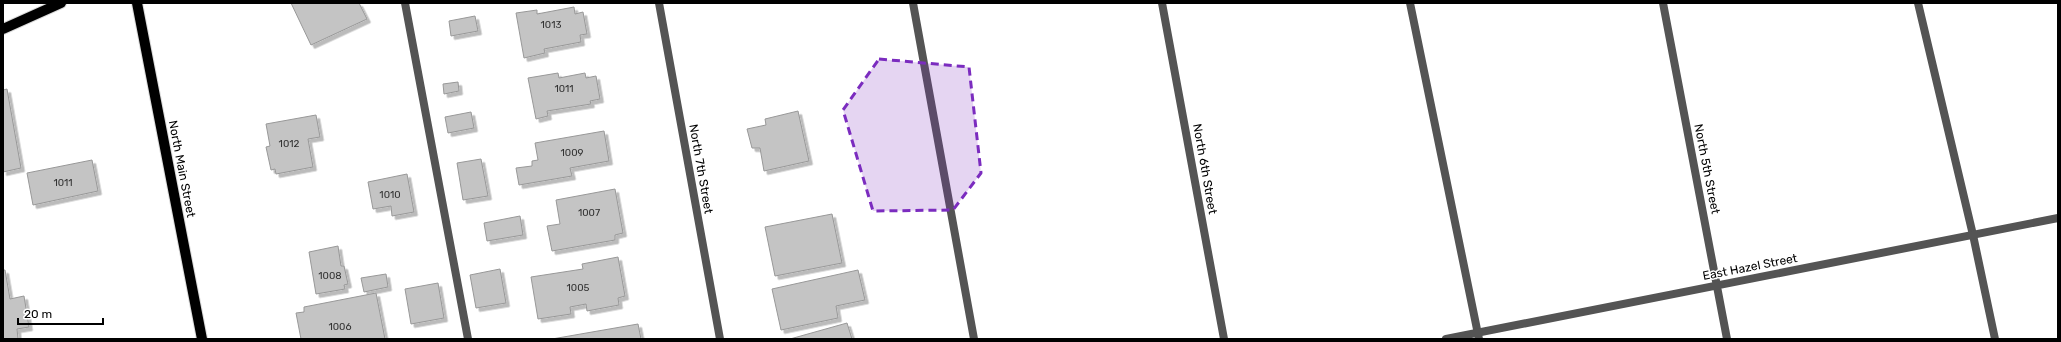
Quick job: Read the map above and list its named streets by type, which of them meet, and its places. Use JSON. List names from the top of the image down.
{
  "streets": {
    "main road": ["North Main Street"],
    "street": [
      "North 7th Street",
      "North 6th Street",
      "North 5th Street",
      "East Hazel Street"
    ]
  },
  "crossings": [
    ["North 5th Street", "East Hazel Street"]
  ],
  "house_numbers": [
    "1013",
    "1011",
    "1012",
    "1009",
    "1011",
    "1010",
    "1007",
    "1008",
    "1005",
    "1006"
  ],
  "scale_bar": "20 m"
}
